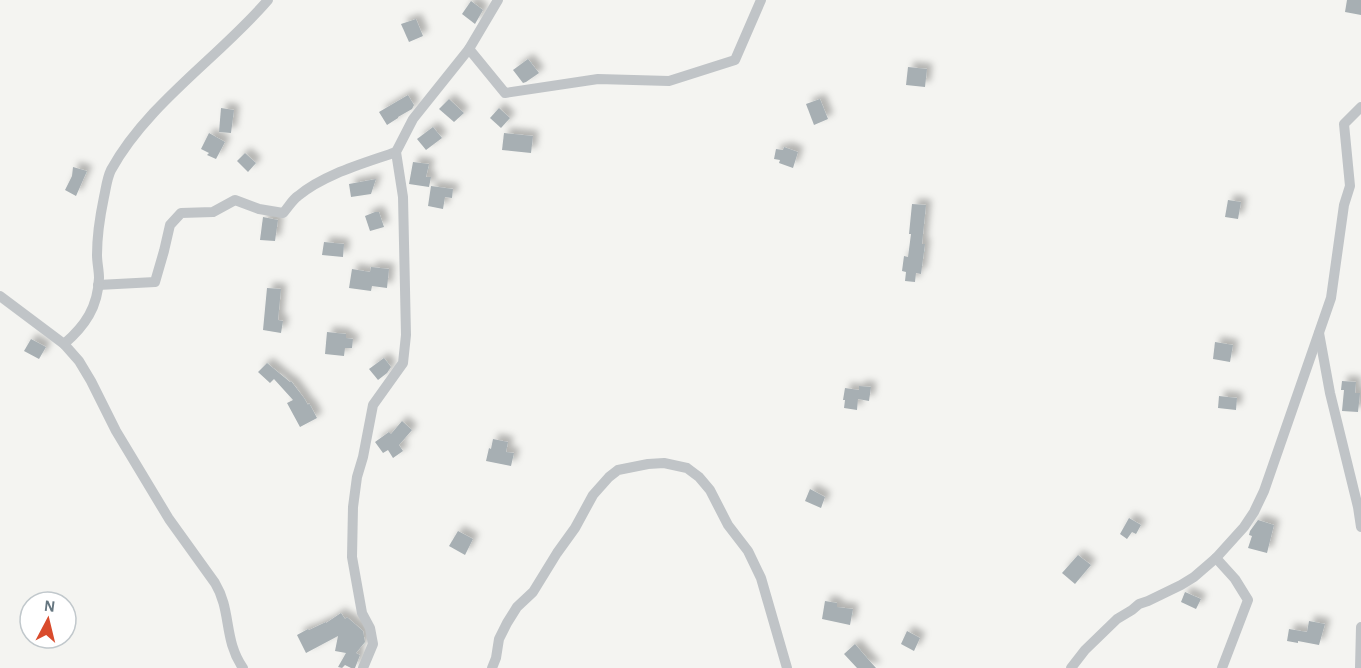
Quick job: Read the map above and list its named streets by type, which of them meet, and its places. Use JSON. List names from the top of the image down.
{
  "north": "top"
}
